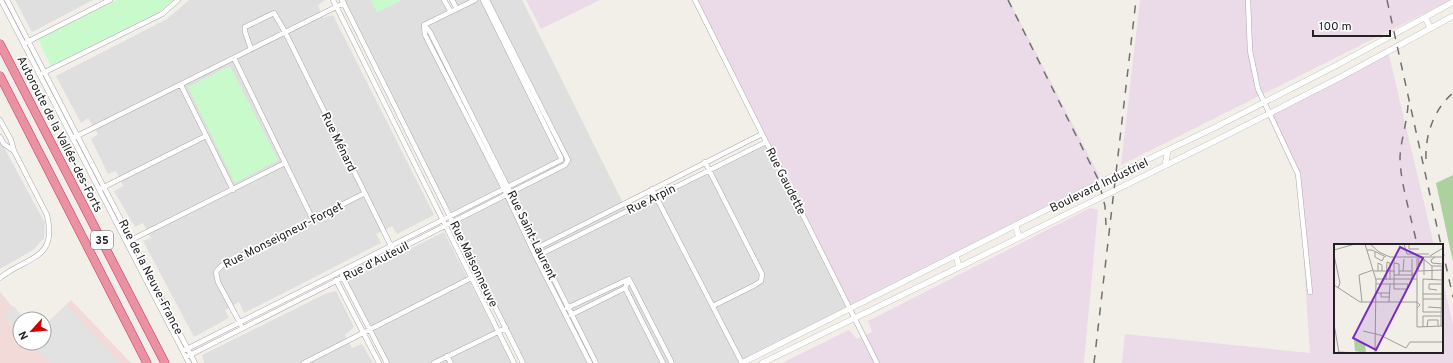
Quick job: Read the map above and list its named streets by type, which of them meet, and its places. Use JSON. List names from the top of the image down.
{
  "streets": {
    "highway": ["Autoroute de la Vallée-des-Forts", "35"],
    "street": [
      "Rue Ménard",
      "Rue Gaudette",
      "Boulevard Industriel",
      "Rue Arpin",
      "Rue Monseigneur-Forget",
      "Rue Saint-Laurent",
      "Rue d'Auteuil",
      "Rue Maisonneuve",
      "Rue de la Neuve-France"
    ]
  },
  "crossings": [
    ["Rue Ménard", "Rue Monseigneur-Forget"],
    ["Rue Ménard", "Rue d'Auteuil"],
    ["Rue Gaudette", "Boulevard Industriel"],
    ["Rue Gaudette", "Rue Arpin"],
    ["Rue Arpin", "Rue Saint-Laurent"],
    ["Rue Monseigneur-Forget", "Rue d'Auteuil"],
    ["Rue Saint-Laurent", "Rue d'Auteuil"],
    ["Rue d'Auteuil", "Rue Maisonneuve"],
    ["Rue d'Auteuil", "Rue de la Neuve-France"]
  ],
  "scale_bar": "100 m",
  "north": "bottom left"
}
